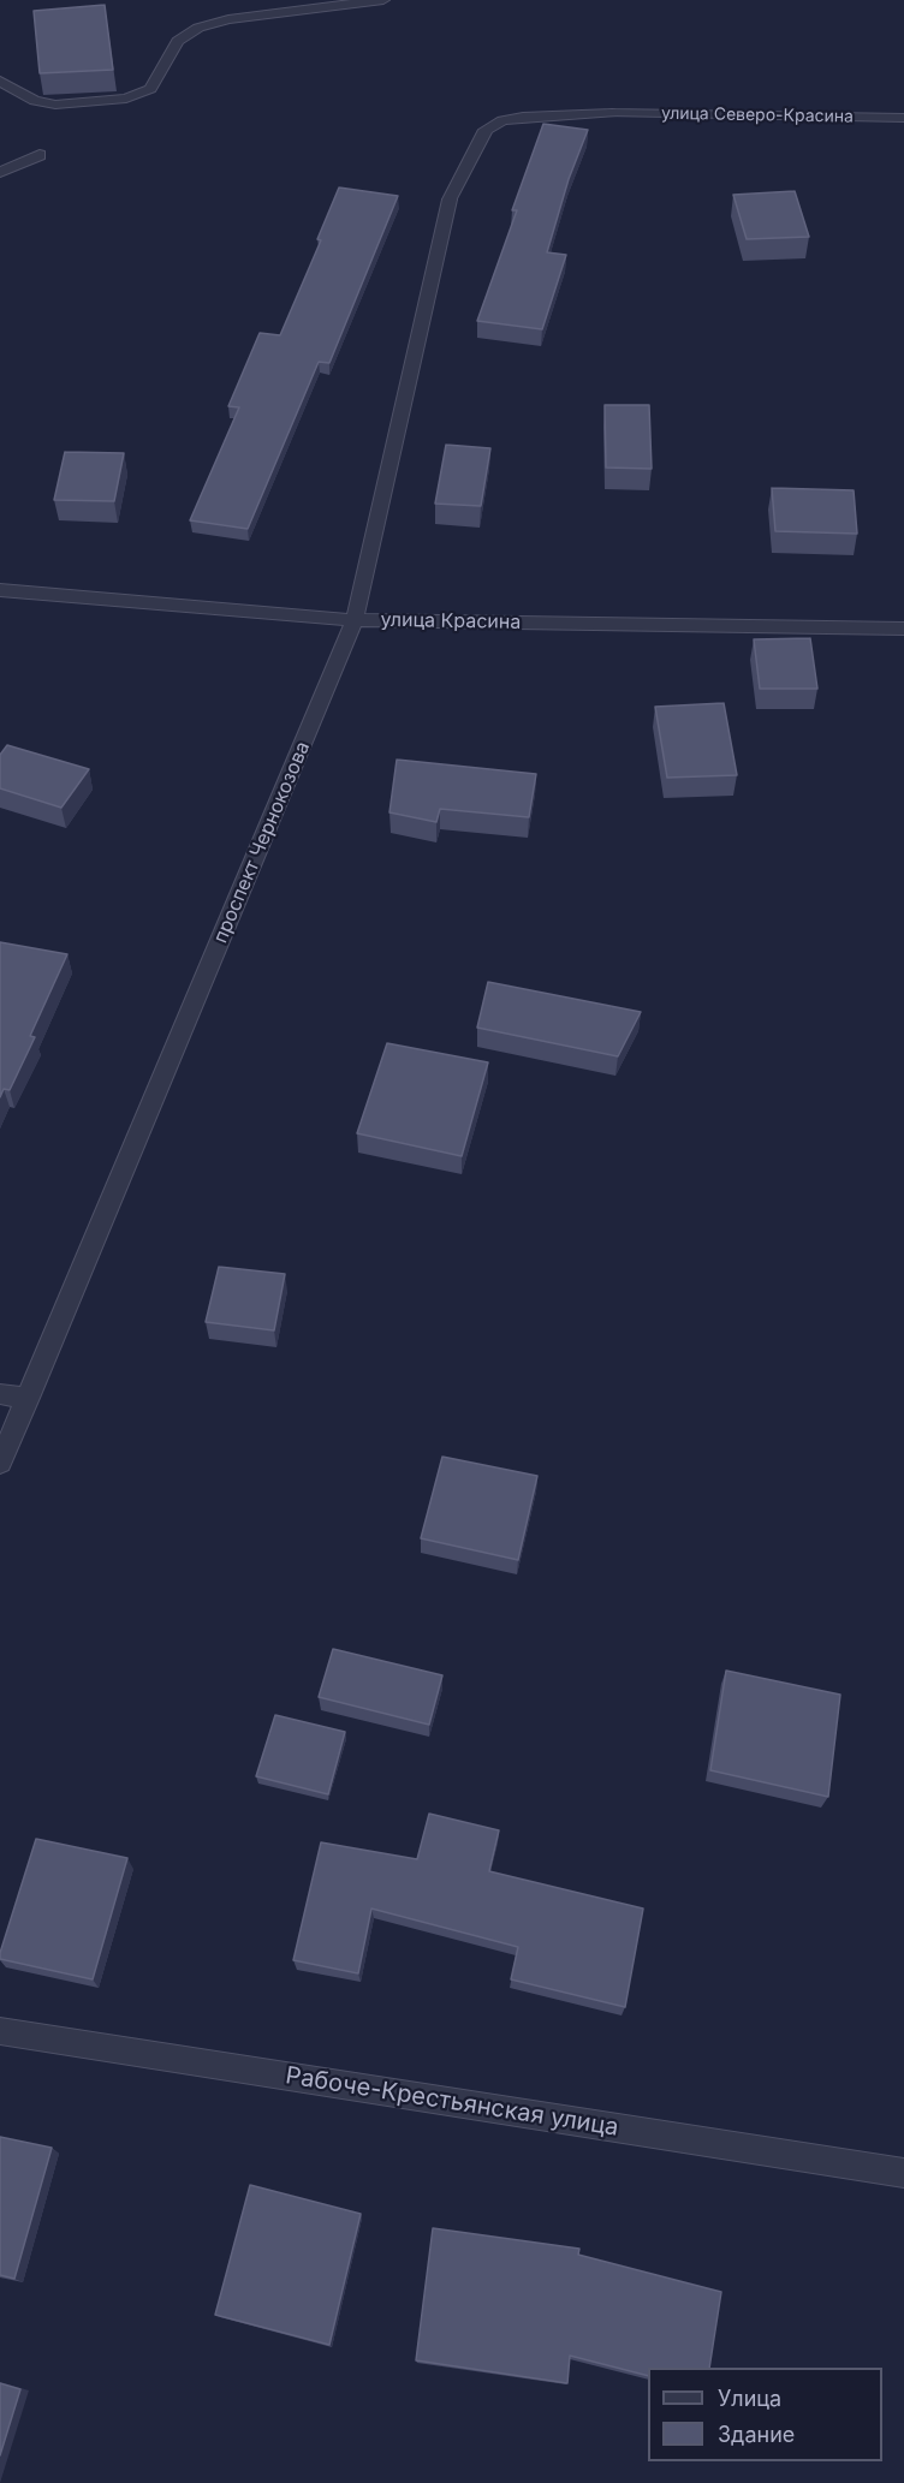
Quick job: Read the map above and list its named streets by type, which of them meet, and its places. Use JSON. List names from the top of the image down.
{
  "streets": {
    "street": [
      "улица Северо-Красина",
      "улица Красина",
      "проспект Чернокозова",
      "Рабоче-Крестьянская улица"
    ]
  },
  "crossings": [
    ["улица Северо-Красина", "проспект Чернокозова"],
    ["улица Красина", "проспект Чернокозова"]
  ],
  "legend": ["Улица", "Здание"]
}
